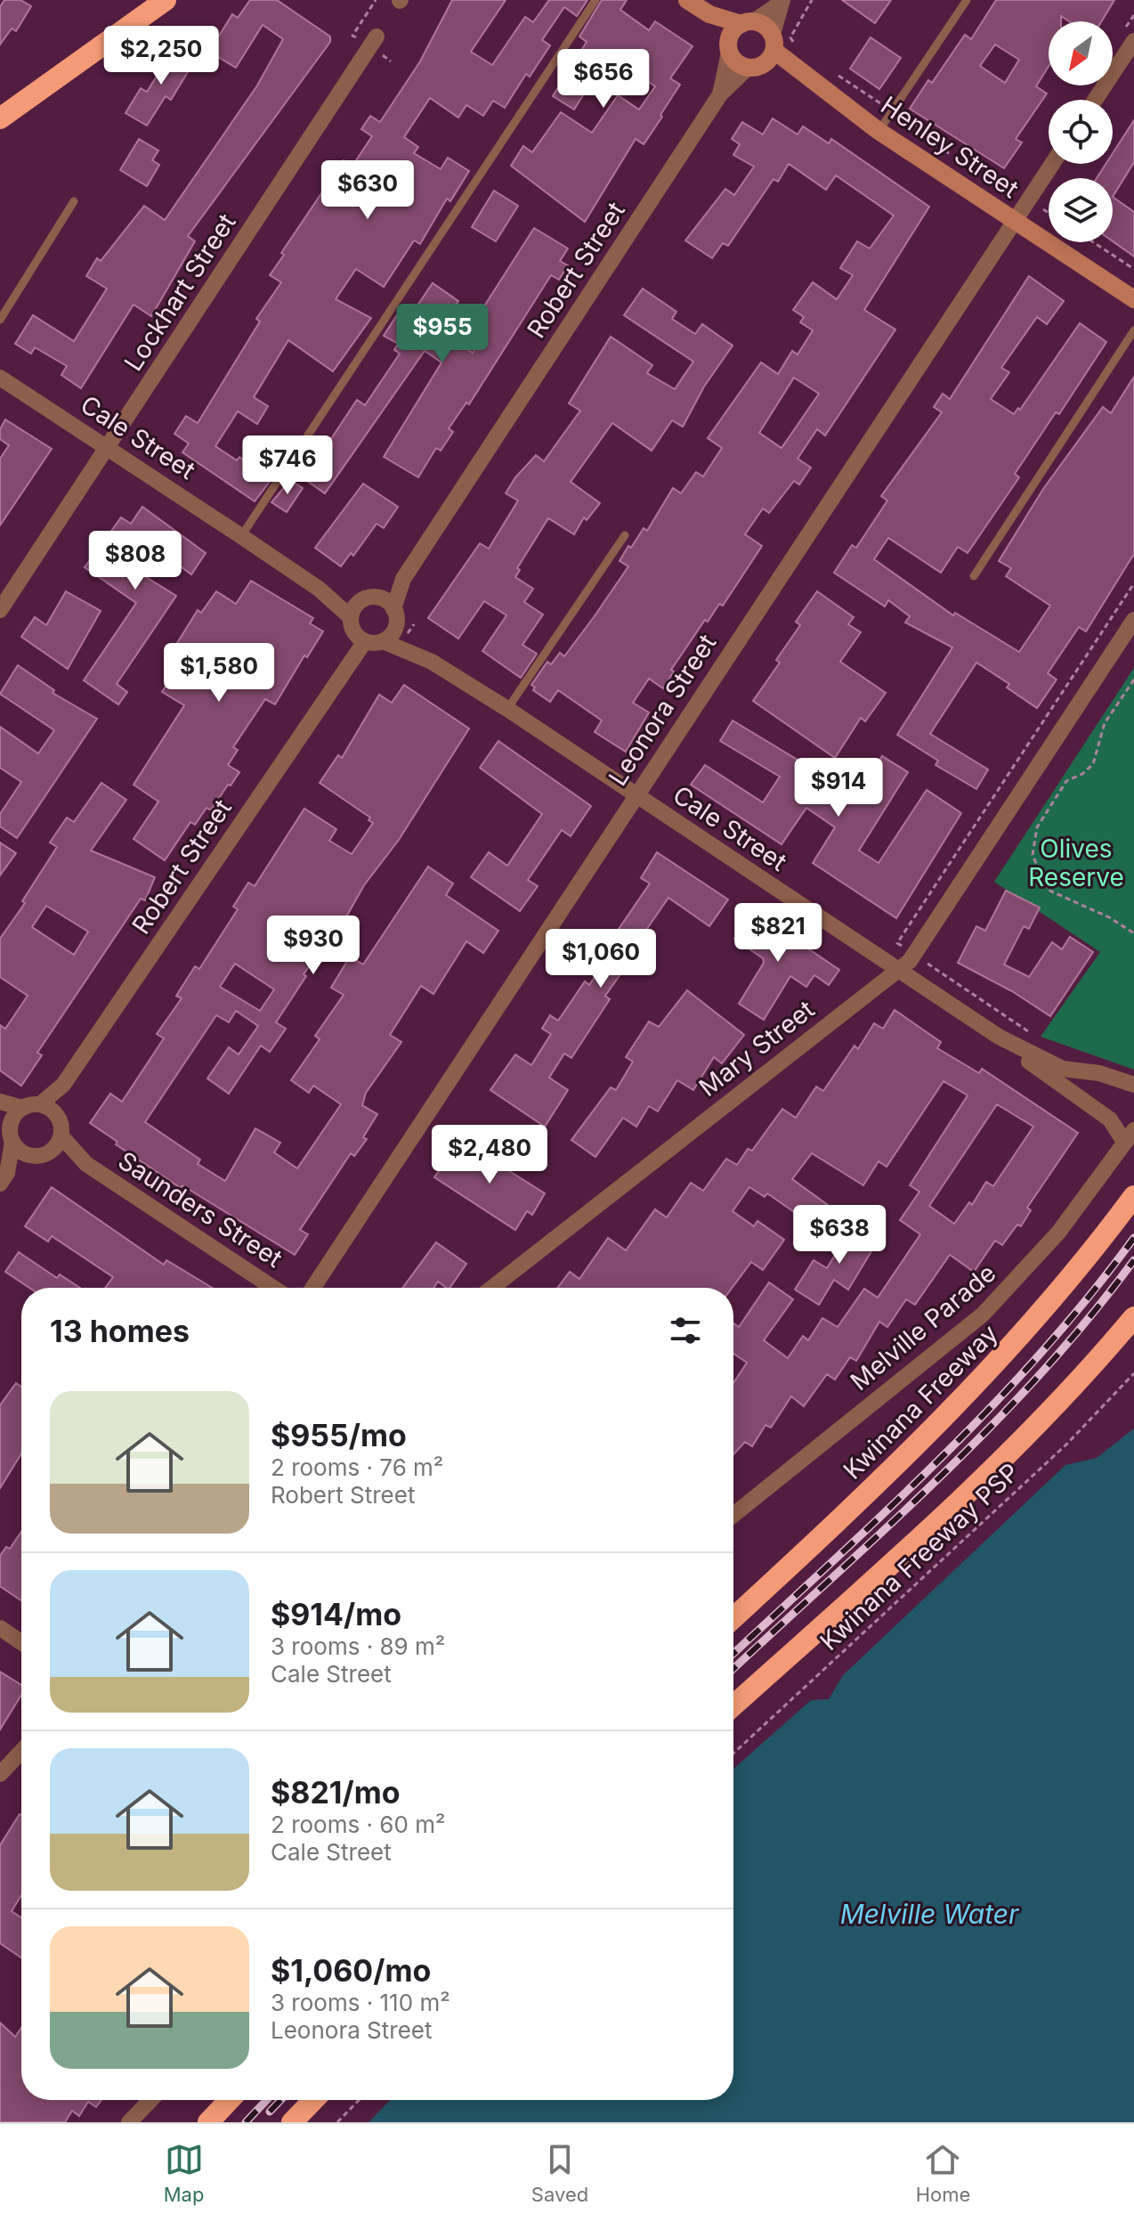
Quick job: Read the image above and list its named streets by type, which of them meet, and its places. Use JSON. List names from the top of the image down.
{
  "streets": {
    "highway": ["Kwinana Freeway"],
    "street": [
      "Henley Street",
      "Robert Street",
      "Lockhart Street",
      "Cale Street",
      "Leonora Street",
      "Mary Street",
      "Saunders Street",
      "Melville Parade"
    ],
    "path": ["Kwinana Freeway PSP"]
  },
  "crossings": [
    ["Henley Street", "Robert Street"],
    ["Henley Street", "Leonora Street"],
    ["Robert Street", "Cale Street"],
    ["Robert Street", "Saunders Street"],
    ["Lockhart Street", "Cale Street"],
    ["Cale Street", "Leonora Street"],
    ["Cale Street", "Mary Street"],
    ["Cale Street", "Melville Parade"]
  ],
  "water": ["Melville Water"],
  "parks": ["Olives Reserve"],
  "north": "bottom left",
  "page": {
    "price": [
      "$2,250",
      "$656",
      "$630",
      "$955",
      "$746",
      "$808",
      "$1,580",
      "$914",
      "$821",
      "$930",
      "$1,060",
      "$2,480",
      "$638"
    ],
    "heading": "13 homes",
    "list": [
      {
        "name": "$955/mo",
        "note": "2 rooms · 76 m² · Robert Street"
      },
      {
        "name": "$914/mo",
        "note": "3 rooms · 89 m² · Cale Street"
      },
      {
        "name": "$821/mo",
        "note": "2 rooms · 60 m² · Cale Street"
      },
      {
        "name": "$1,060/mo",
        "note": "3 rooms · 110 m² · Leonora Street"
      }
    ],
    "tabs": ["Map", "Saved", "Home"]
  }
}
